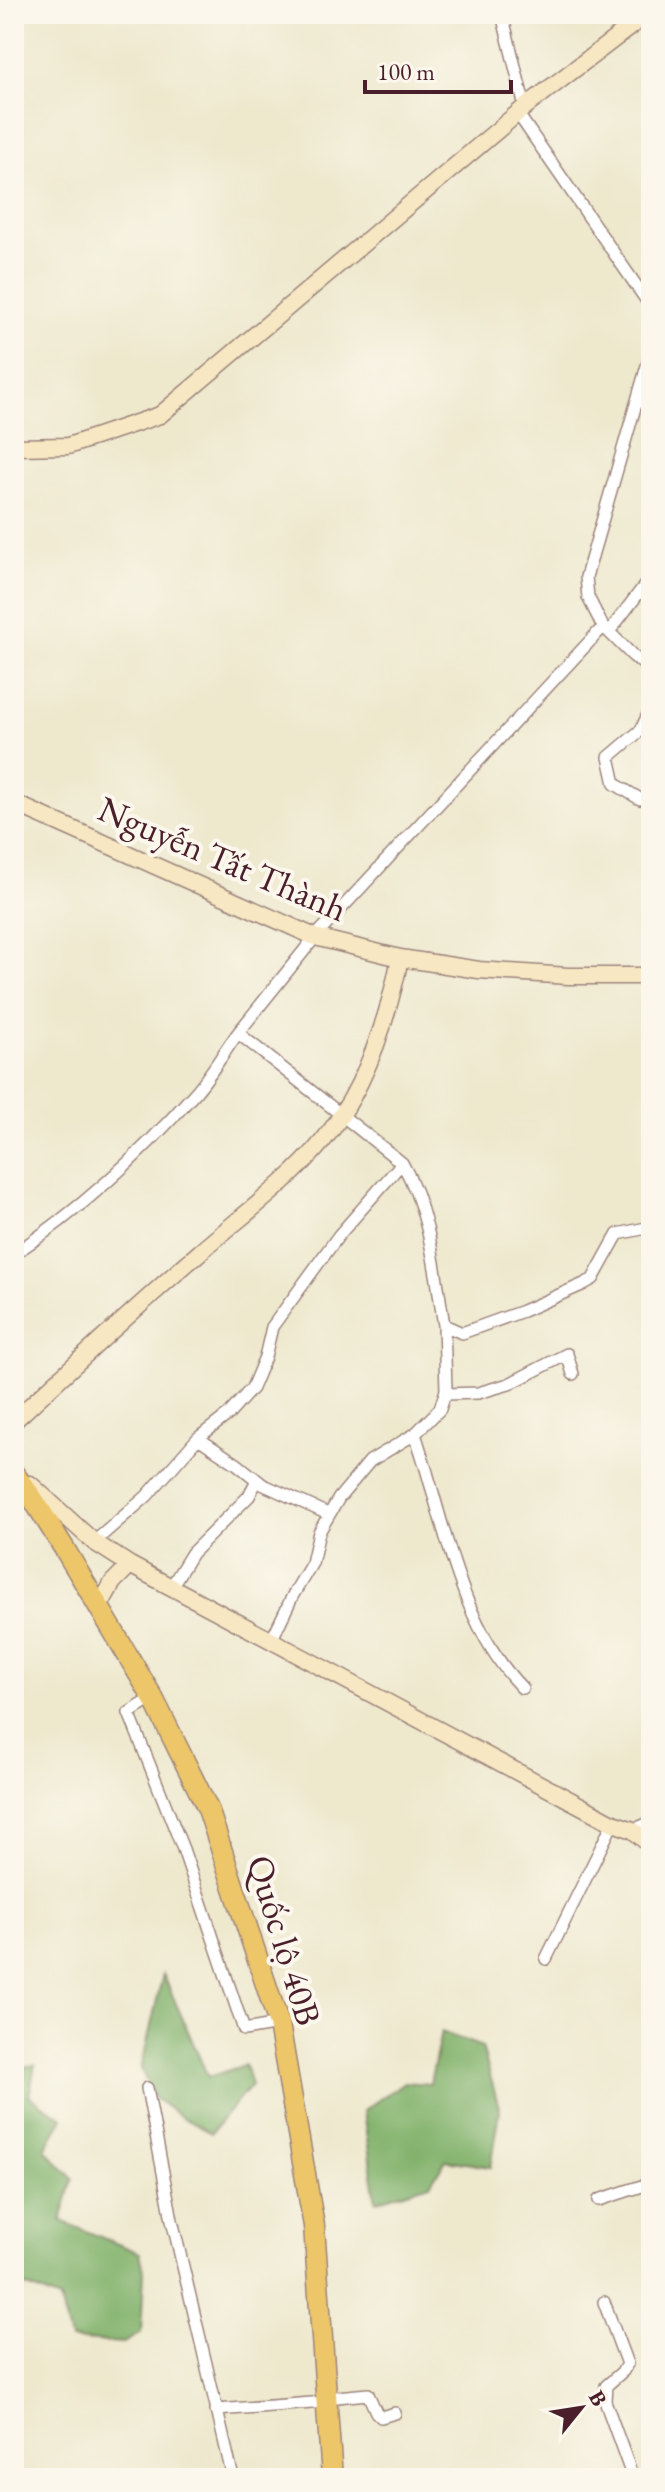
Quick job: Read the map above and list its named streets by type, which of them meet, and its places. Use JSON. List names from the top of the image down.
{
  "streets": {
    "highway": ["Quốc lộ 40B"],
    "main road": ["Nguyễn Tất Thành"]
  },
  "scale_bar": "100 m",
  "north": "top right"
}
